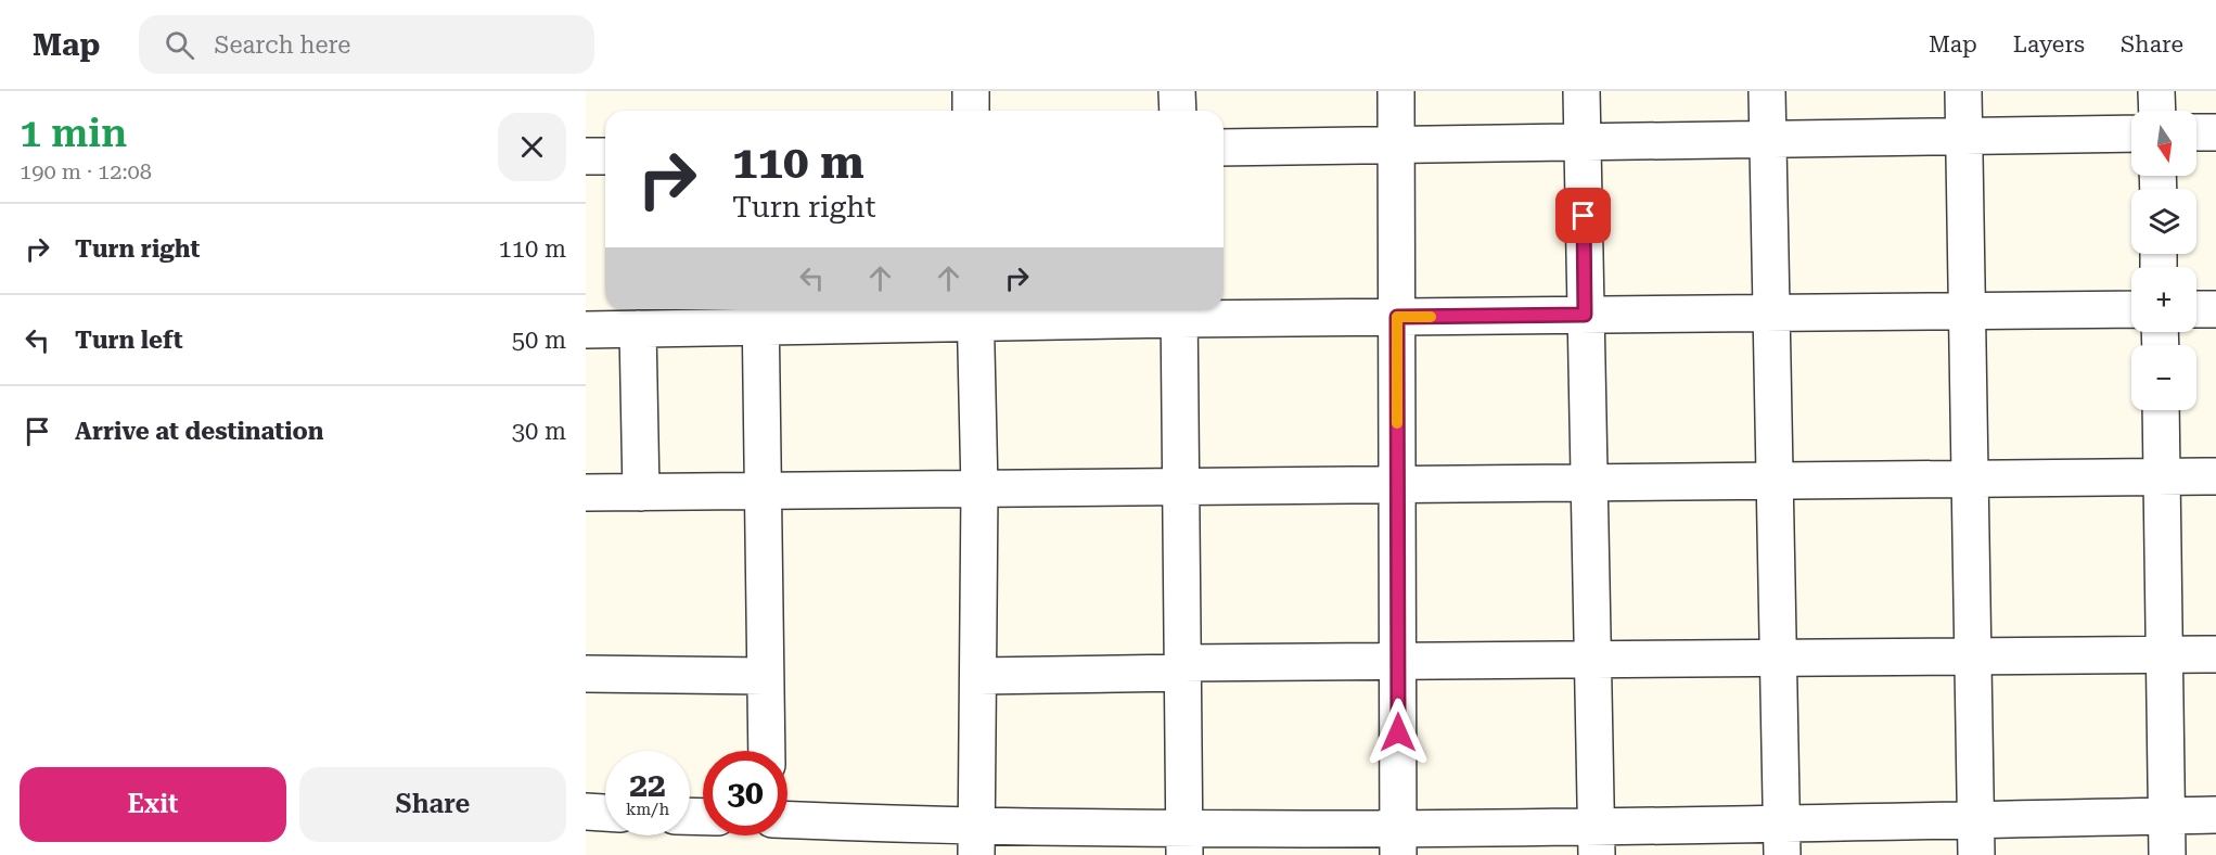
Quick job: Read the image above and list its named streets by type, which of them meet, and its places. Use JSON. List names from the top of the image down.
{
  "north": "bottom",
  "page": {
    "header": "Map",
    "search": "Search here",
    "nav": ["Map", "Layers", "Share"],
    "heading": ["1 min", "190 m · 12:08"],
    "map_buttons": ["+", "−"],
    "turn": ["110 m", "Turn right"],
    "list": [
      {
        "name": "Turn right",
        "value": "110 m"
      },
      {
        "name": "Turn left",
        "value": "50 m"
      },
      {
        "name": "Arrive at destination",
        "value": "30 m"
      }
    ],
    "speed": "22 km/h",
    "limit": "30",
    "buttons": ["Exit", "Share"]
  }
}
